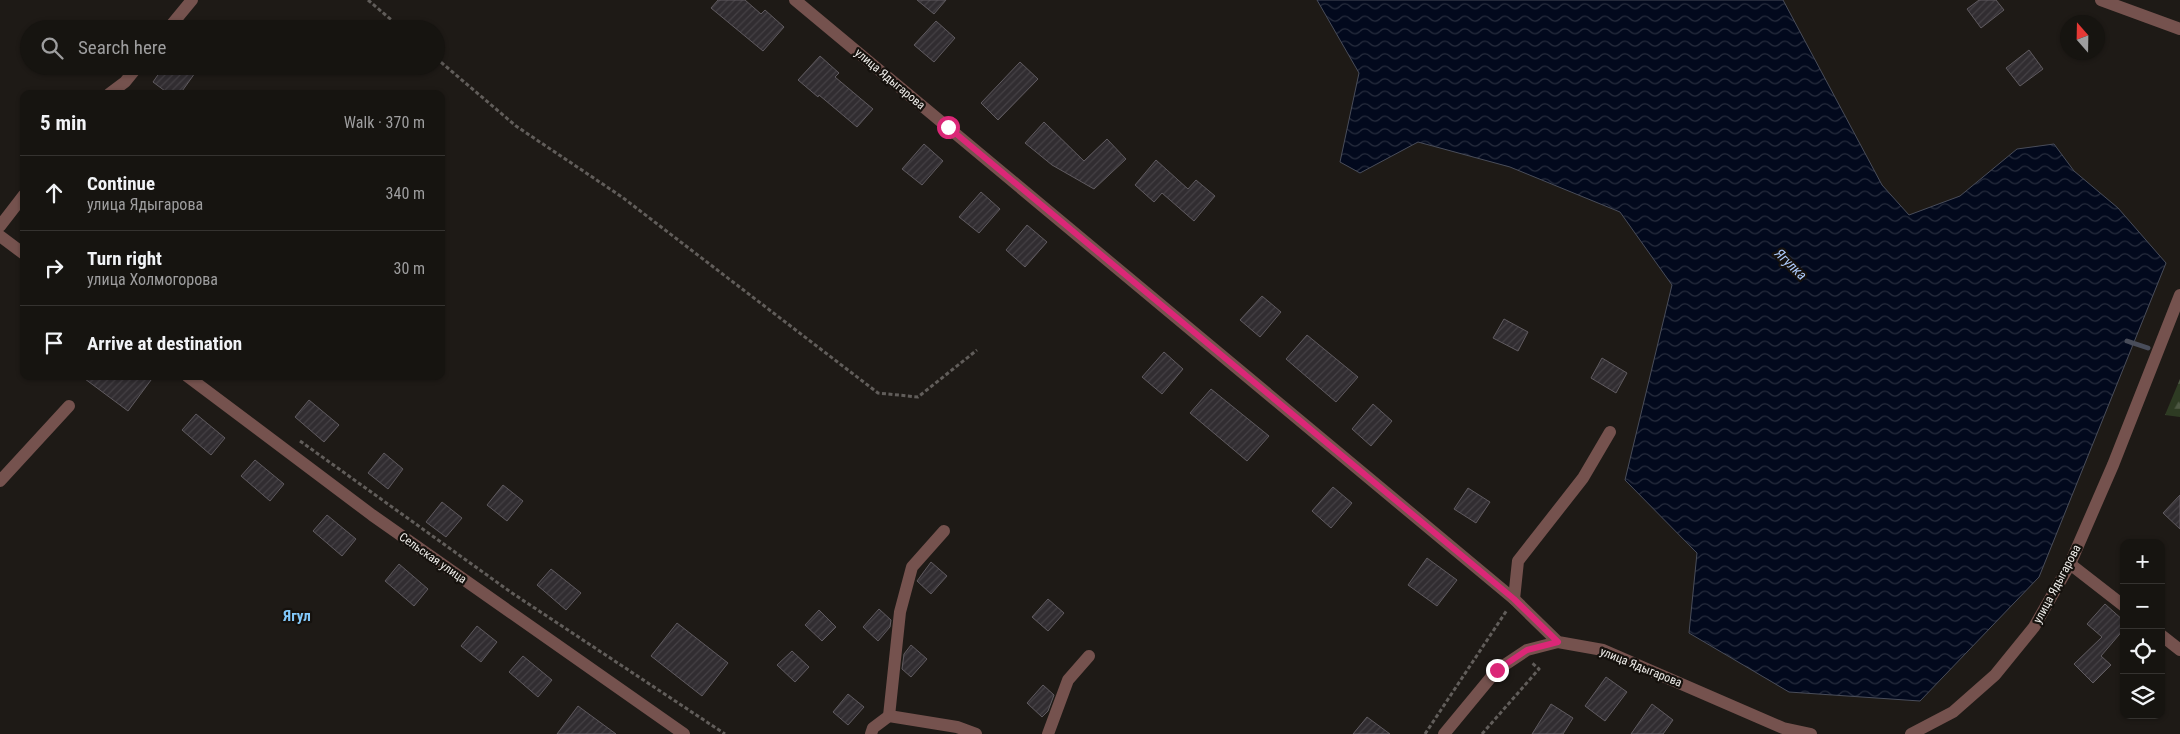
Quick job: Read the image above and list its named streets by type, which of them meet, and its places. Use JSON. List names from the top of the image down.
{
  "streets": {
    "street": ["улица Ядыгарова", "Сельская улица"]
  },
  "districts": ["Ягул"],
  "water": ["Ягулка"],
  "north": "top",
  "page": {
    "search": "Search here",
    "heading": ["5 min", "Walk · 370 m"],
    "list": [
      ["Continue", "улица Ядыгарова", "340 m"],
      ["Turn right", "улица Холмогорова", "30 m"],
      "Arrive at destination"
    ],
    "map_buttons": ["+", "−"]
  }
}
